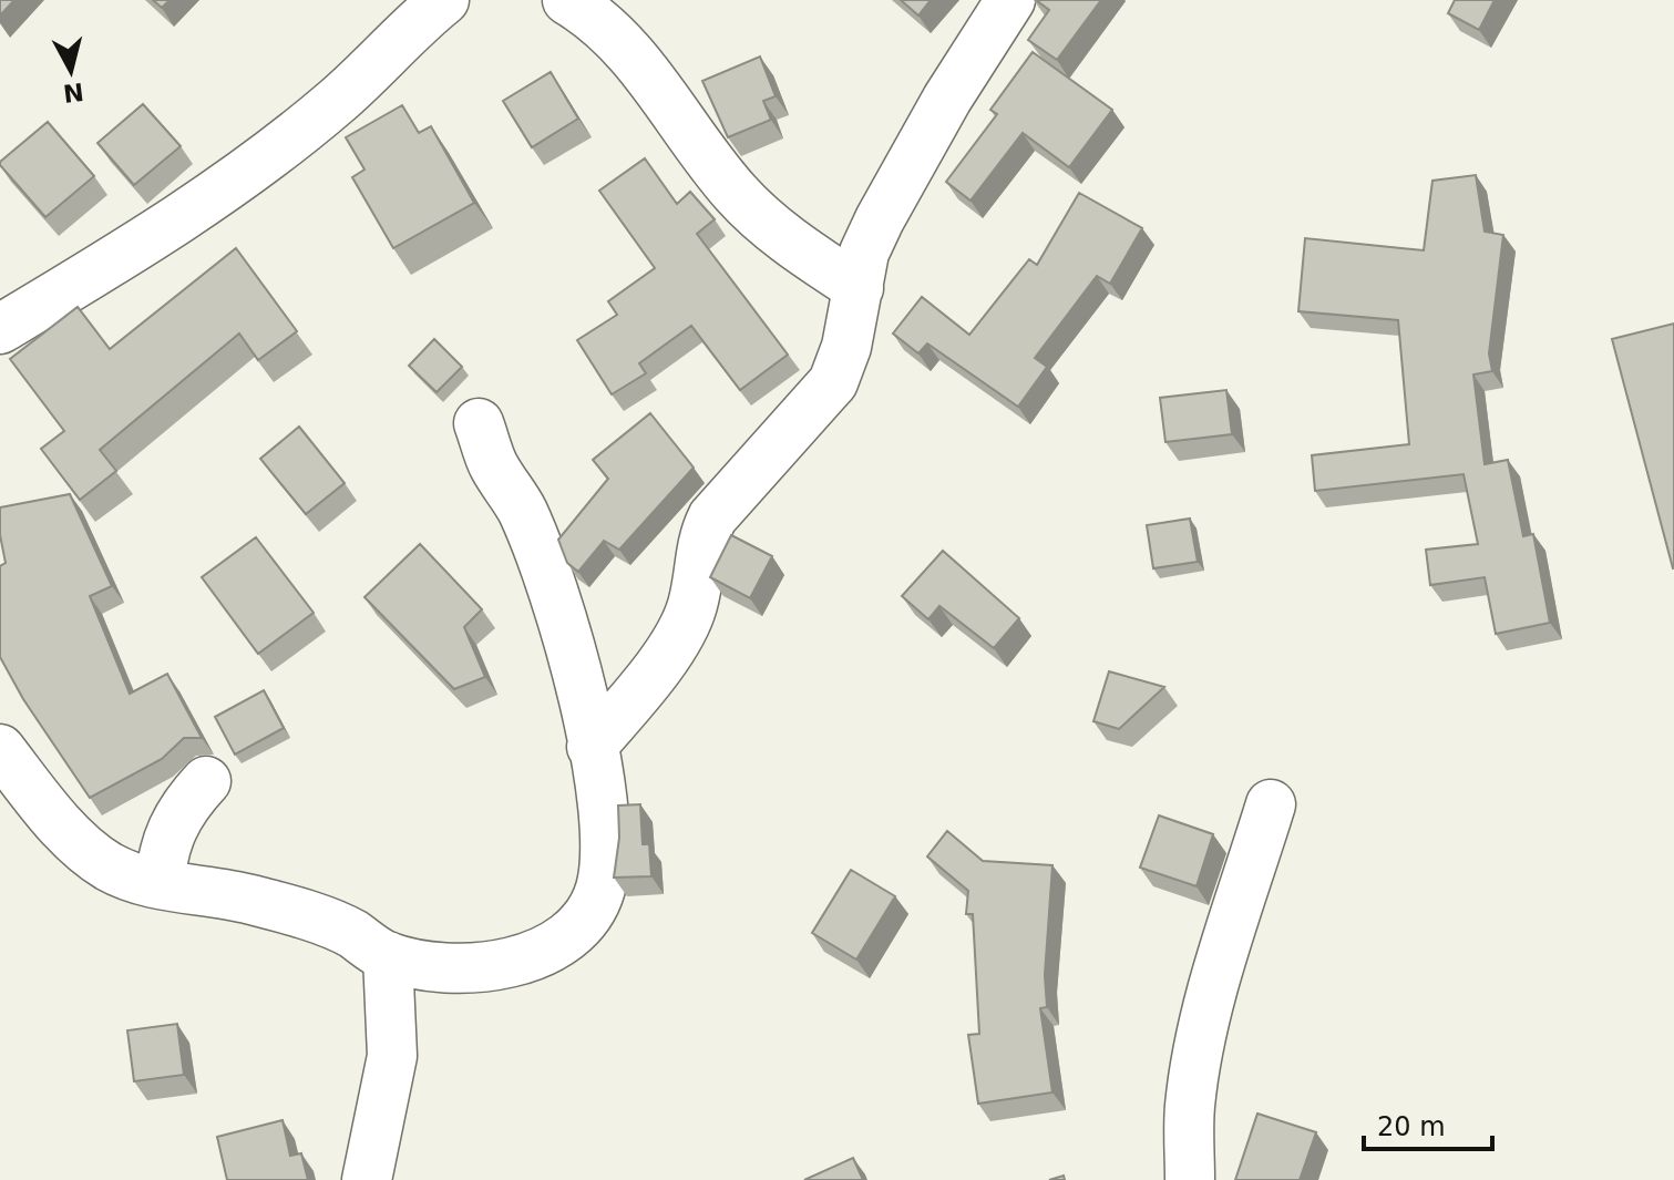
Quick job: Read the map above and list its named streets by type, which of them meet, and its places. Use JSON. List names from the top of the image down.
{
  "scale_bar": "20 m",
  "north": "bottom"
}
